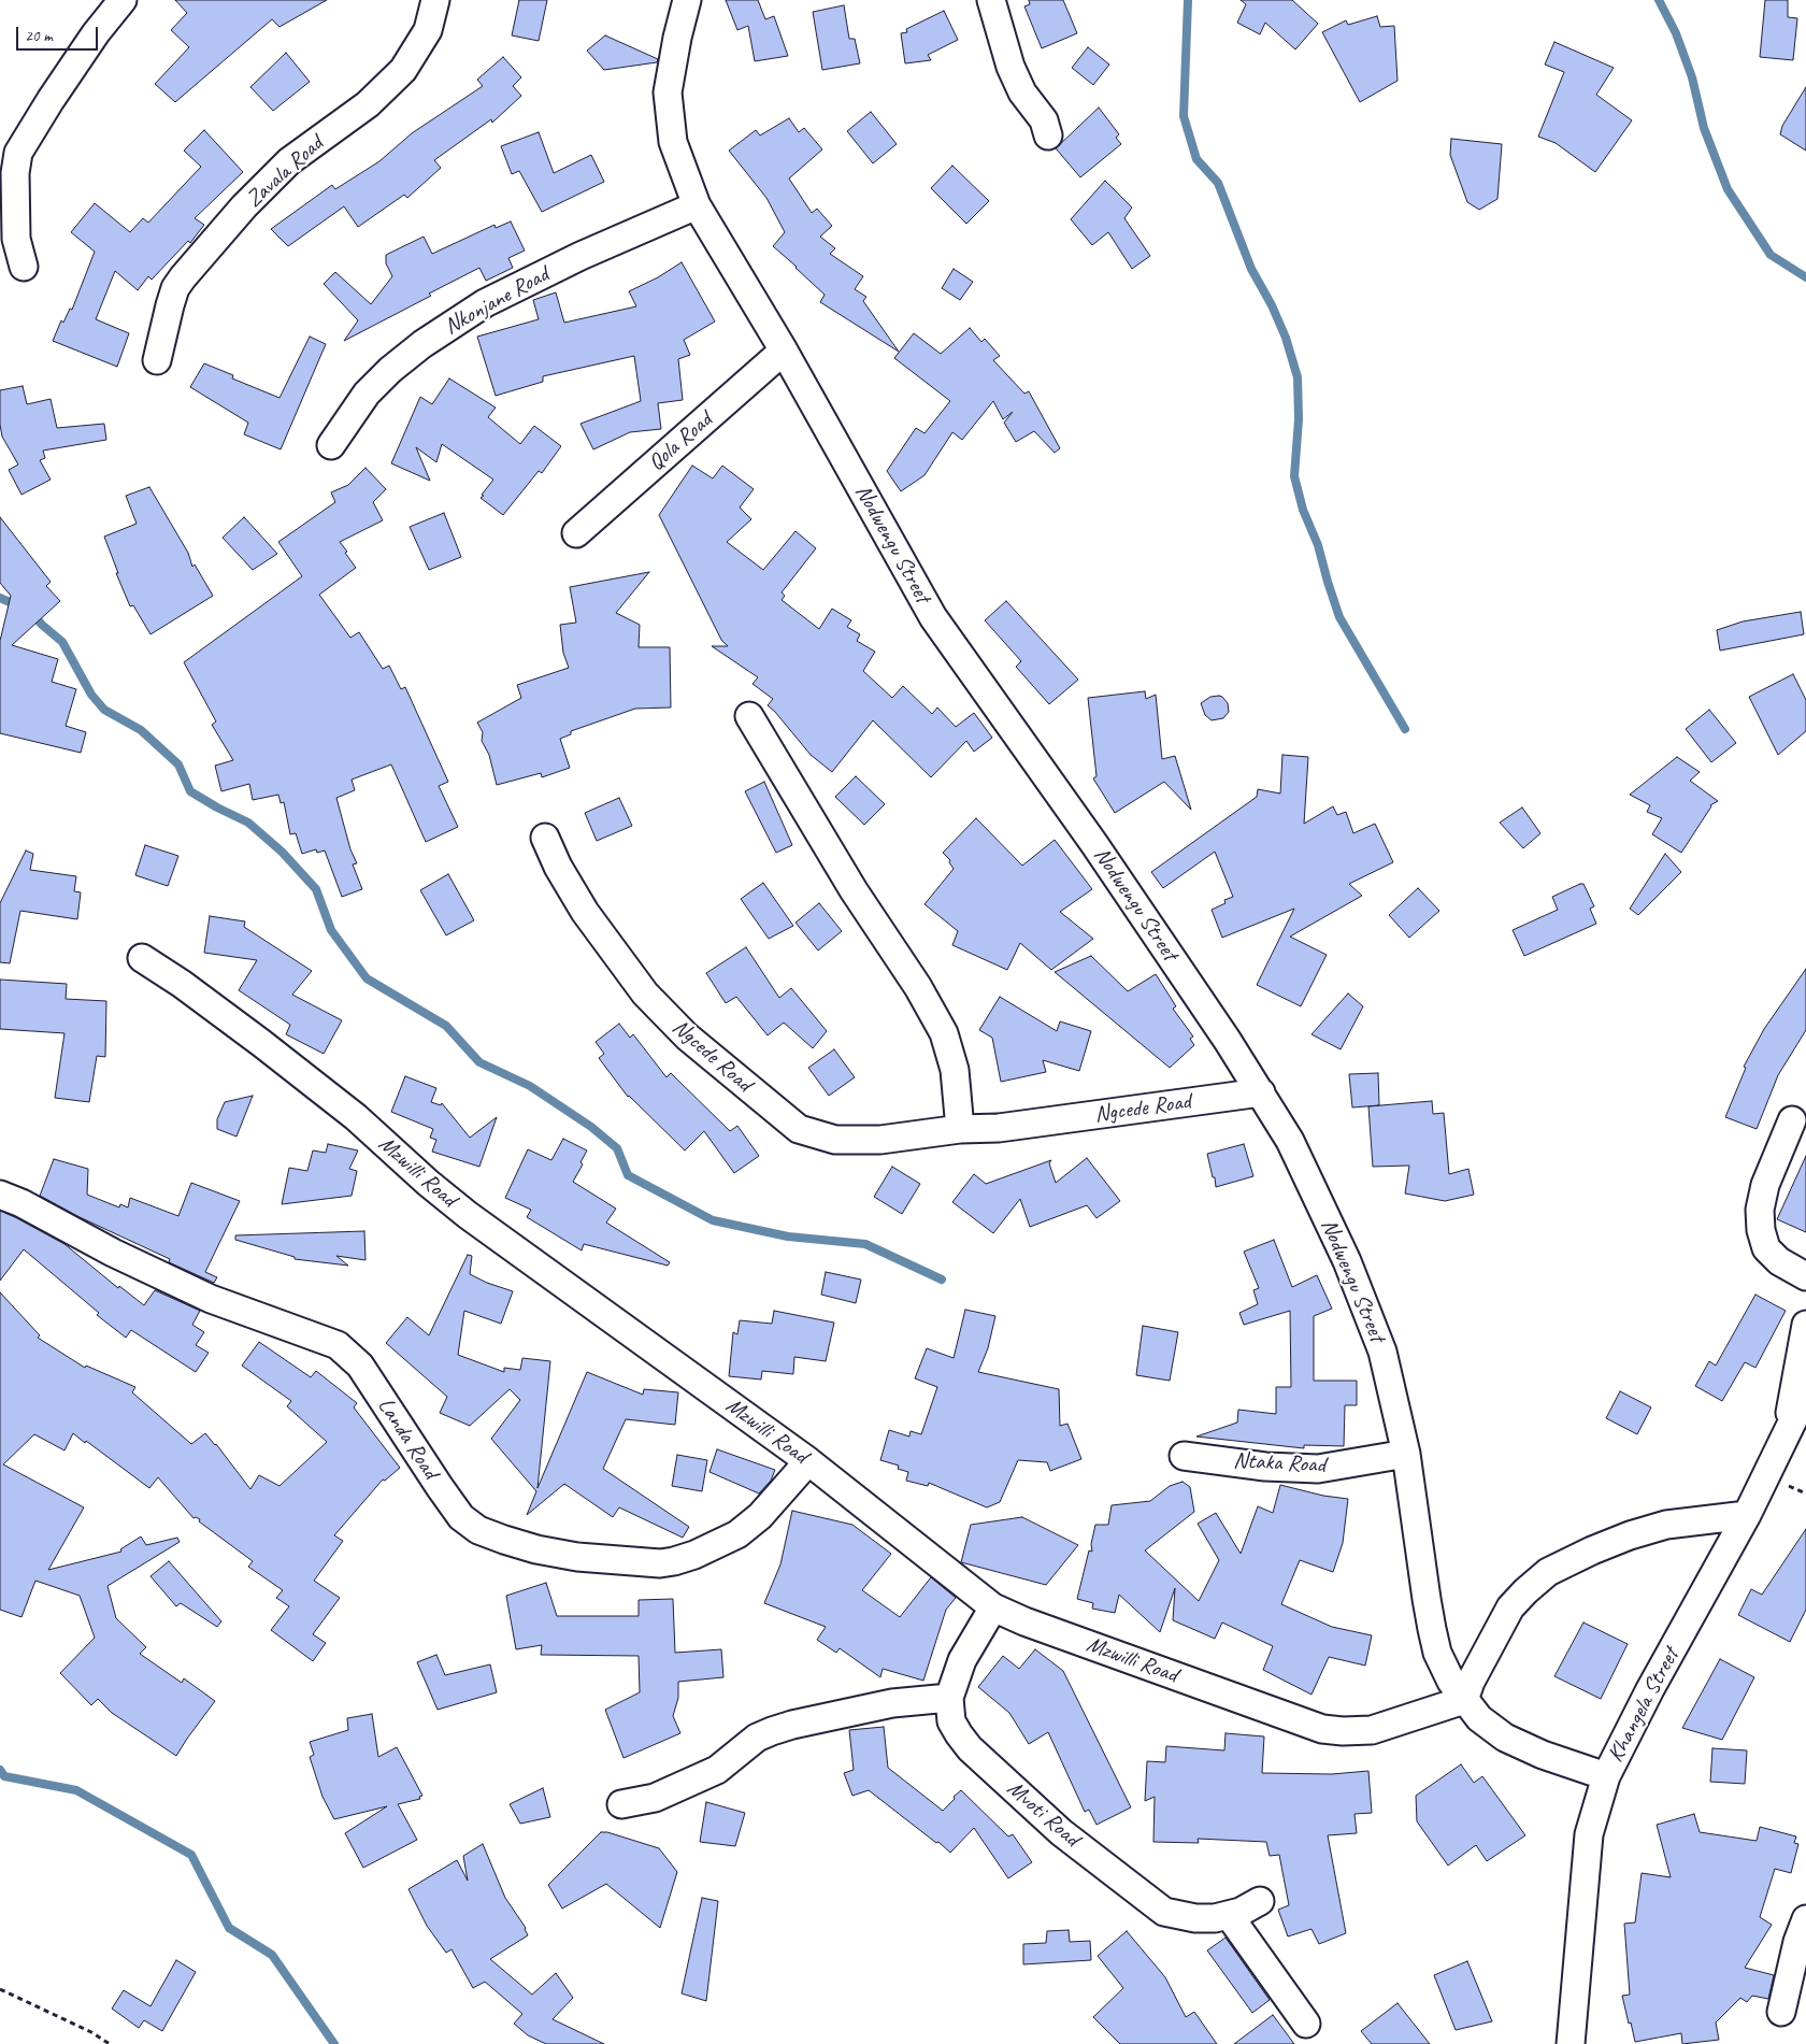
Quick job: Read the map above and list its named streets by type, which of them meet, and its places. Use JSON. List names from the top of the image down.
{
  "streets": {
    "street": [
      "Zavala Road",
      "Nkonjane Road",
      "Qola Road",
      "Nodwengu Street",
      "Ngcede Road",
      "Mzwilli Road",
      "Landa Road",
      "Ntaka Road",
      "Khangela Street",
      "Mvoti Road"
    ]
  },
  "crossings": [
    ["Nkonjane Road", "Nodwengu Street"],
    ["Qola Road", "Nodwengu Street"],
    ["Nodwengu Street", "Ngcede Road"],
    ["Nodwengu Street", "Mzwilli Road"],
    ["Nodwengu Street", "Ntaka Road"],
    ["Nodwengu Street", "Khangela Street"],
    ["Mzwilli Road", "Landa Road"],
    ["Mzwilli Road", "Mvoti Road"]
  ],
  "scale_bar": "20 m"
}
